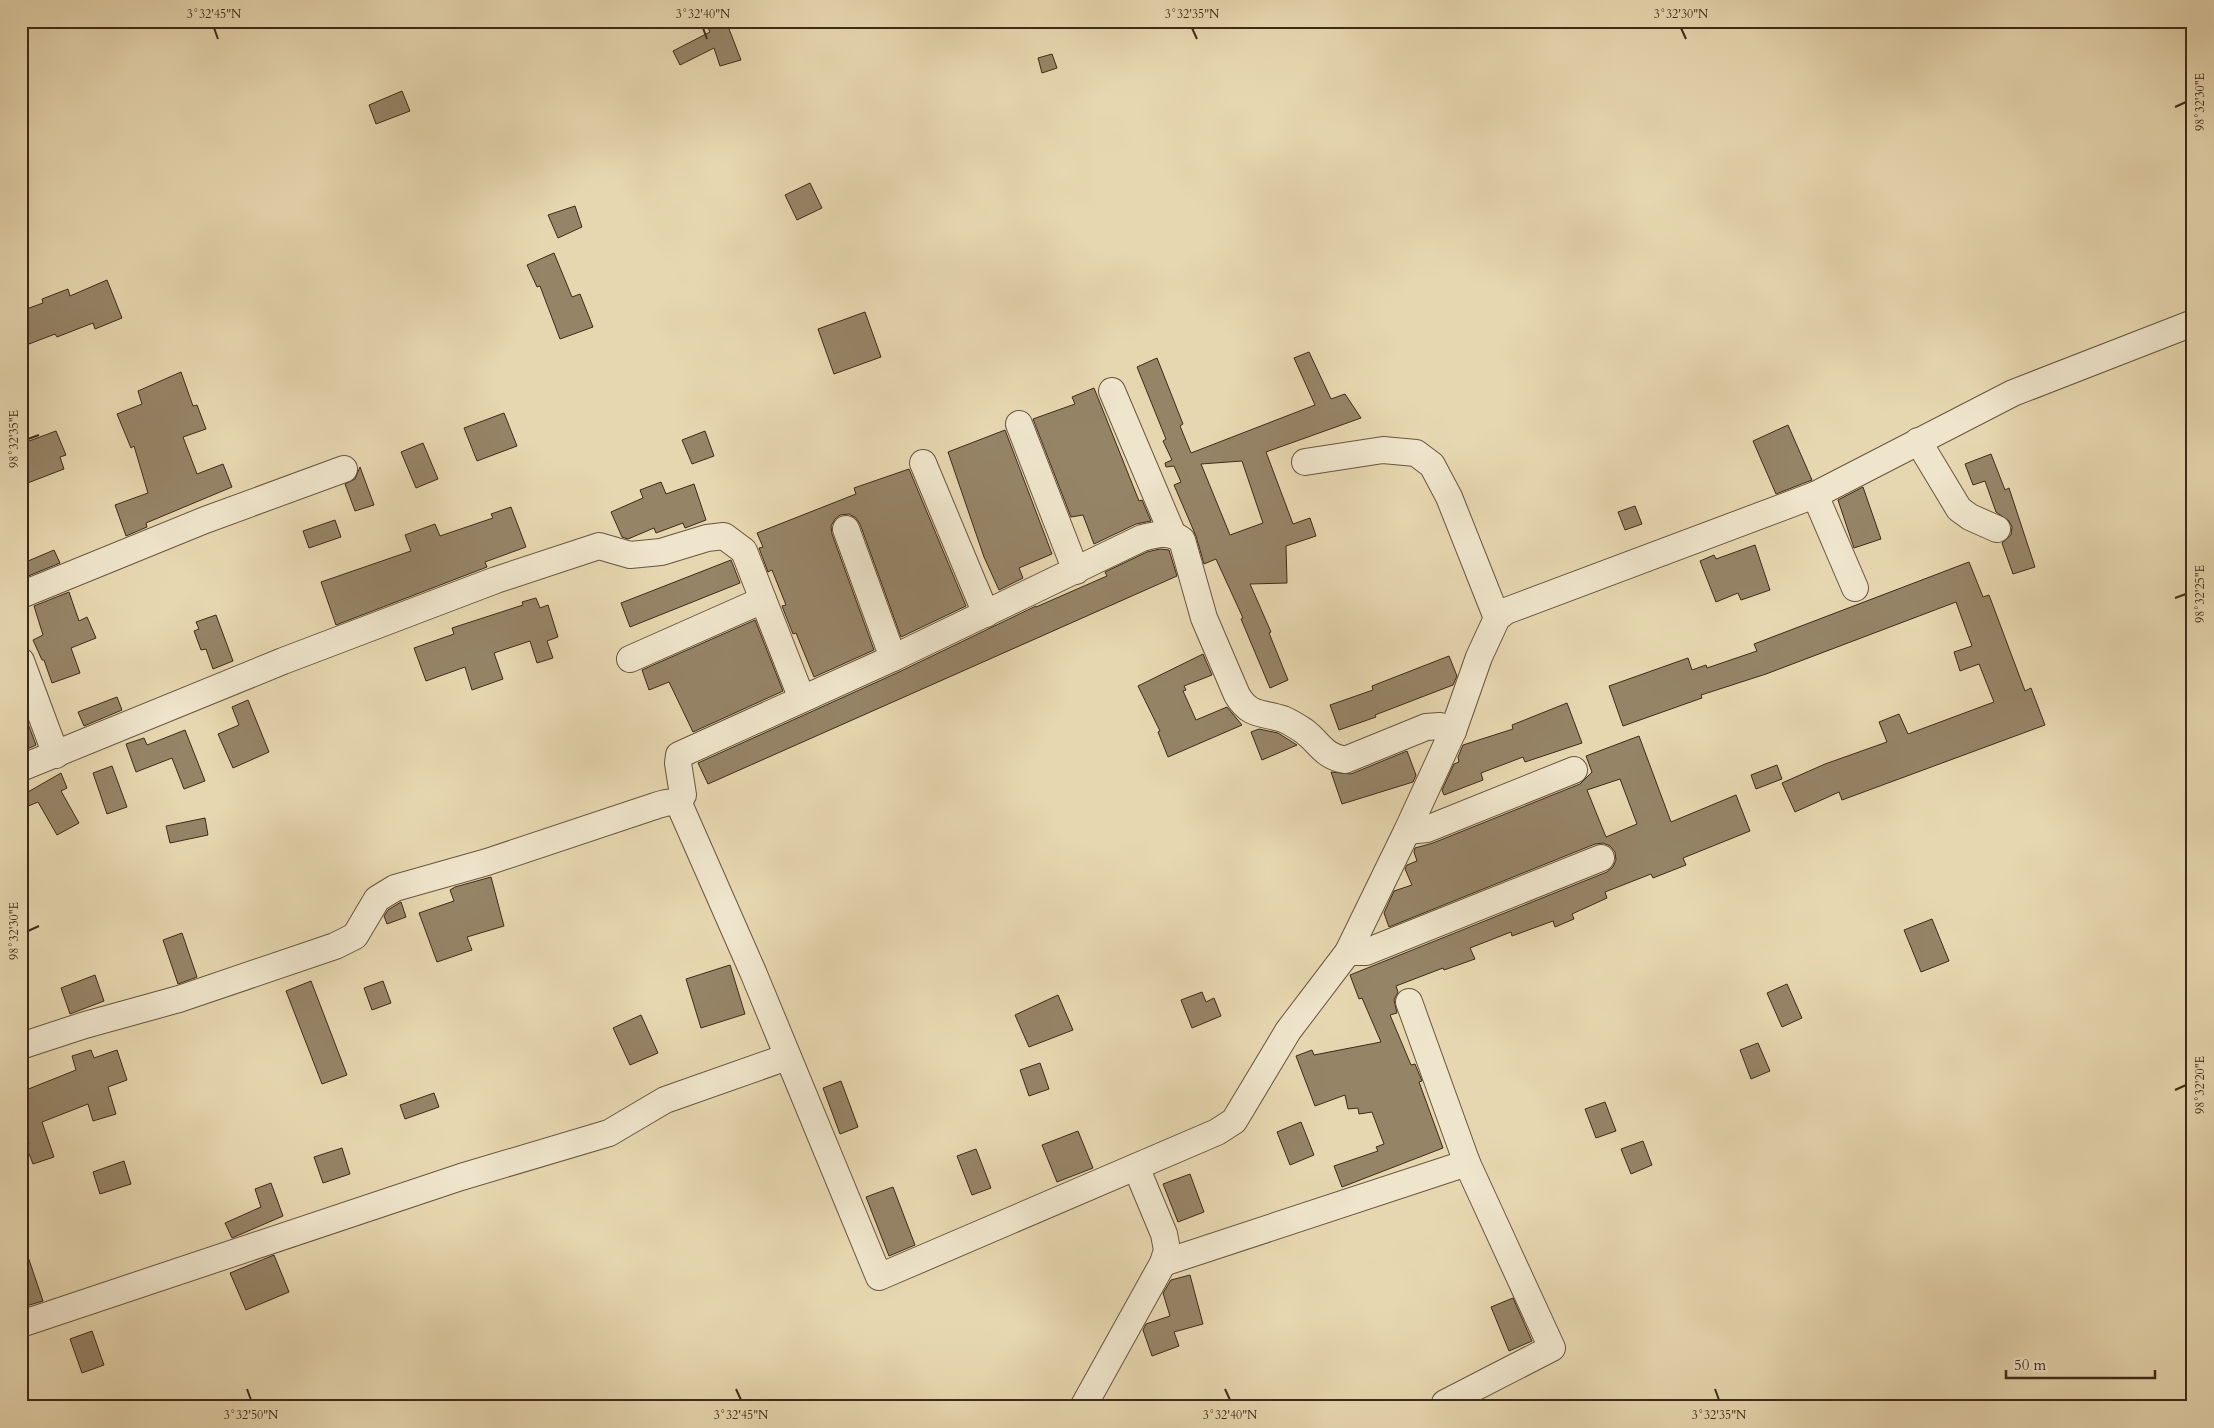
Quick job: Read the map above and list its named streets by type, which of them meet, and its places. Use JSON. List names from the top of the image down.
{
  "scale_bar": "50 m",
  "coordinates": [
    "3°32'45\"N",
    "3°32'40\"N",
    "3°32'35\"N",
    "3°32'30\"N",
    "98°32'30\"E",
    "98°32'35\"E",
    "98°32'25\"E",
    "98°32'20\"E",
    "3°32'50\"N"
  ]
}
